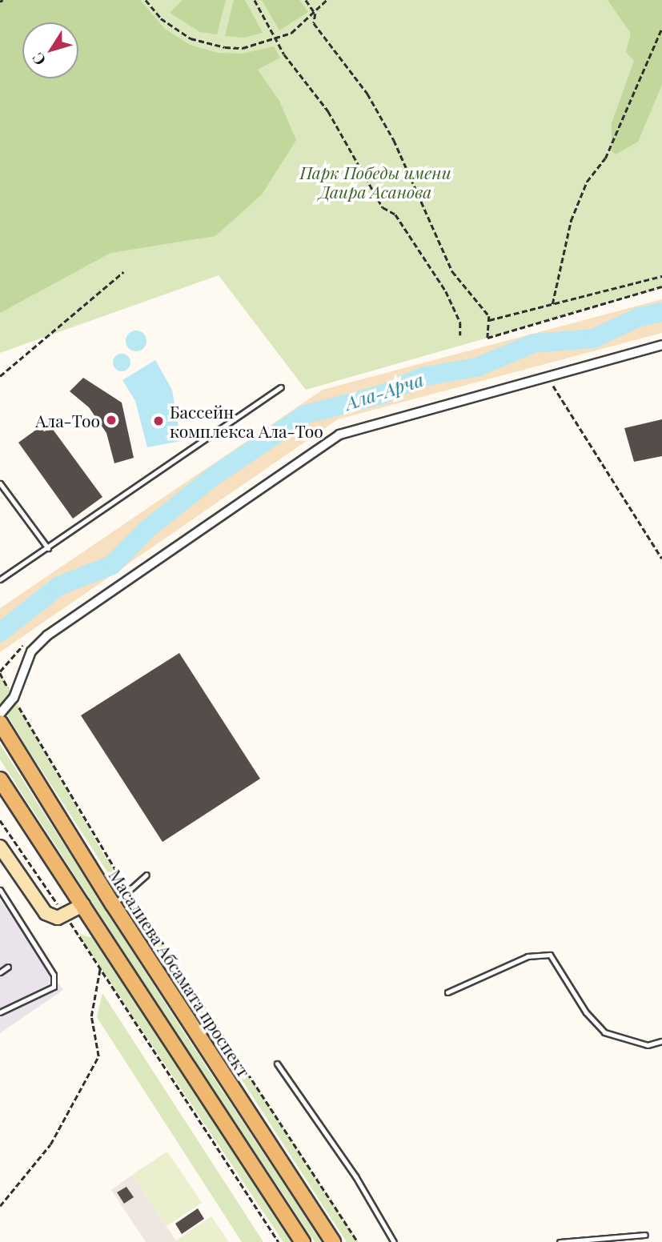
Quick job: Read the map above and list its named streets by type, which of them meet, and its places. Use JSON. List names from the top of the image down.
{
  "streets": {
    "main road": ["Масалиева Абсамата проспект"]
  },
  "water": ["Ала-Арча"],
  "parks": ["Парк Победы имени Даира Асанова"],
  "places": ["Ала-Тоо", "Бассейн комплекса Ала-Тоо"],
  "north": "bottom left"
}
